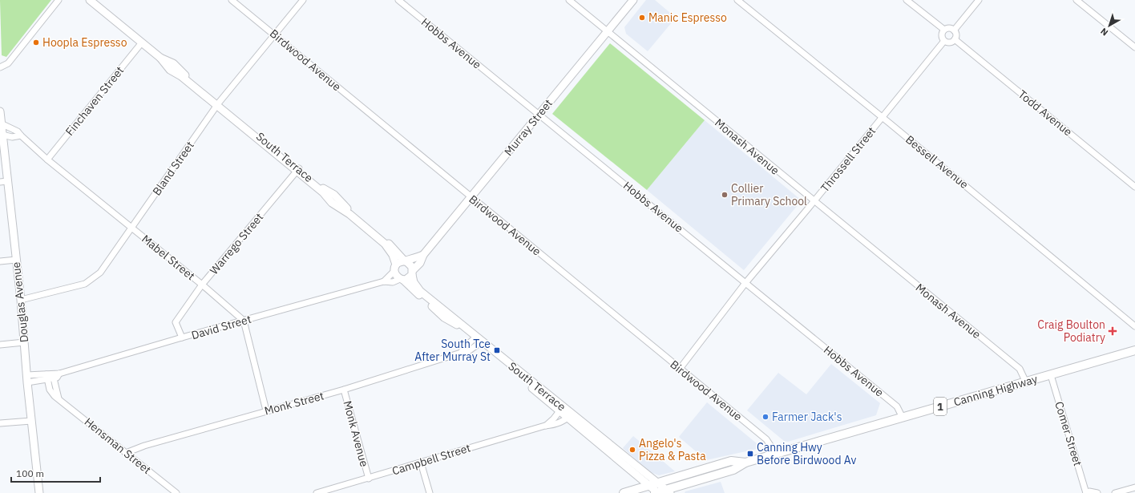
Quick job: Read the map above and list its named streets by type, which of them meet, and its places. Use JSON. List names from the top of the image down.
{
  "streets": {
    "highway": ["Canning Highway", "1"],
    "main road": ["Murray Street", "South Terrace", "Douglas Avenue"],
    "street": [
      "Hobbs Avenue",
      "Birdwood Avenue",
      "Finchaven Street",
      "Todd Avenue",
      "Monash Avenue",
      "Throssell Street",
      "Bessell Avenue",
      "Bland Street",
      "Warrego Street",
      "Mabel Street",
      "David Street",
      "Monk Street",
      "Monk Avenue",
      "Comer Street",
      "Hensman Street",
      "Campbell Street"
    ]
  },
  "crossings": [
    ["Hobbs Avenue", "Murray Street"],
    ["Hobbs Avenue", "Throssell Street"],
    ["Hobbs Avenue", "Canning Highway"],
    ["Birdwood Avenue", "Murray Street"],
    ["Birdwood Avenue", "Throssell Street"],
    ["Birdwood Avenue", "Bland Street"],
    ["Birdwood Avenue", "Canning Highway"],
    ["Finchaven Street", "South Terrace"],
    ["Finchaven Street", "Mabel Street"],
    ["Todd Avenue", "Throssell Street"],
    ["Murray Street", "Monash Avenue"],
    ["Murray Street", "South Terrace"],
    ["Murray Street", "David Street"],
    ["Monash Avenue", "Throssell Street"],
    ["Monash Avenue", "Canning Highway"],
    ["South Terrace", "Bland Street"],
    ["South Terrace", "Warrego Street"],
    ["South Terrace", "David Street"],
    ["South Terrace", "Canning Highway"],
    ["South Terrace", "Monk Street"],
    ["South Terrace", "Campbell Street"],
    ["Throssell Street", "Bessell Avenue"],
    ["Bland Street", "Mabel Street"],
    ["Bland Street", "Douglas Avenue"],
    ["Warrego Street", "Mabel Street"],
    ["Warrego Street", "David Street"],
    ["Mabel Street", "Douglas Avenue"],
    ["Mabel Street", "David Street"],
    ["Douglas Avenue", "David Street"],
    ["David Street", "Hensman Street"],
    ["Canning Highway", "Comer Street"],
    ["Monk Street", "Monk Avenue"],
    ["Monk Street", "Hensman Street"],
    ["Monk Avenue", "Campbell Street"]
  ],
  "places": {
    "other": [
      "Manic Espresso",
      "Hoopla Espresso",
      "Collier Primary School",
      "Farmer Jack's",
      "Angelo's Pizza & Pasta"
    ],
    "health": ["Craig Boulton Podiatry"],
    "transit": ["South Tce After Murray St", "Canning Hwy Before Birdwood Av"]
  },
  "scale_bar": "100 m",
  "north": "bottom left"
}
